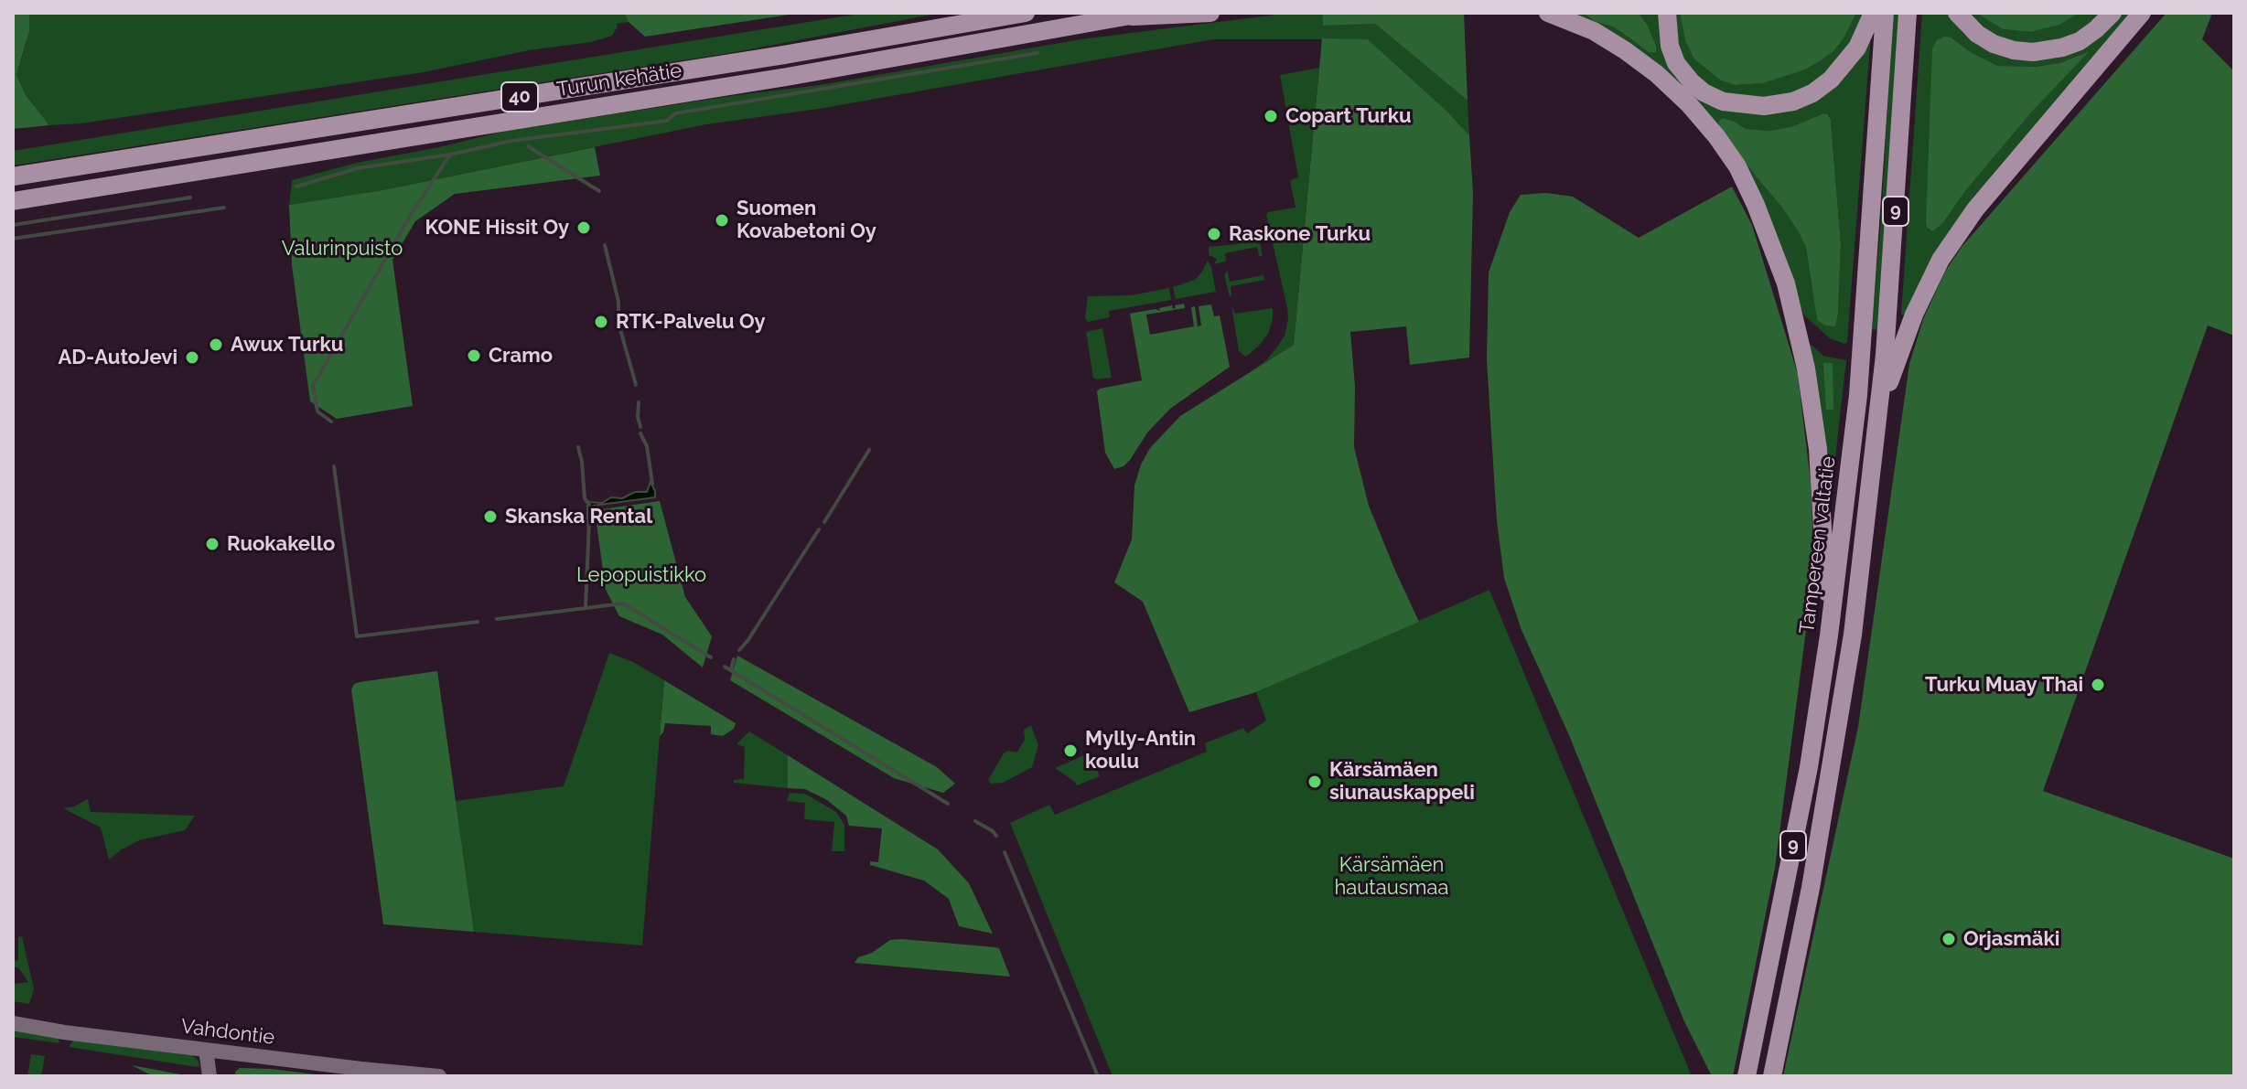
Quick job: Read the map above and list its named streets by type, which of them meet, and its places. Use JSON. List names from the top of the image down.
{
  "streets": {
    "highway": [
      "Turun kehätie",
      "40",
      "9",
      "Tampereen valtatie"
    ],
    "street": ["Vahdontie"]
  },
  "parks": ["Valurinpuisto", "Lepopuistikko", "Kärsämäen hautausmaa"],
  "places": [
    "Copart Turku",
    "Suomen Kovabetoni Oy",
    "KONE Hissit Oy",
    "Raskone Turku",
    "RTK-Palvelu Oy",
    "Awux Turku",
    "Cramo",
    "AD-AutoJevi",
    "Skanska Rental",
    "Ruokakello",
    "Turku Muay Thai",
    "Mylly-Antin koulu",
    "Kärsämäen siunauskappeli",
    "Orjasmäki"
  ]
}
